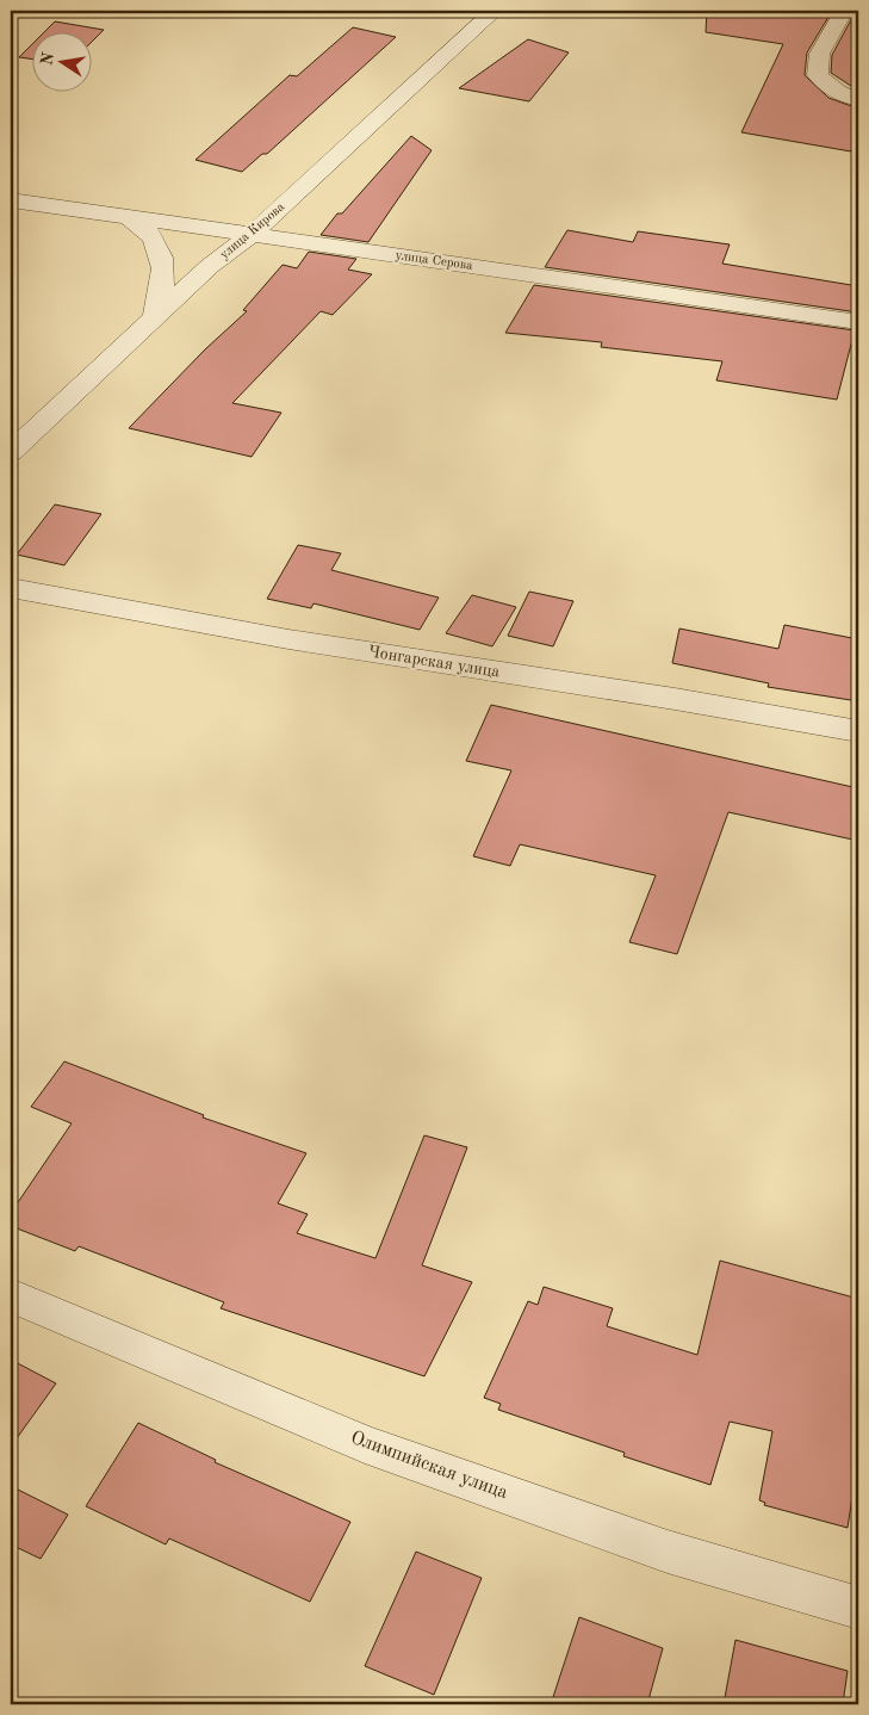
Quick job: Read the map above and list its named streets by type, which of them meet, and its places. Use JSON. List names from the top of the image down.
{
  "streets": {
    "street": [
      "улица Кирова",
      "улица Серова",
      "Чонгарская улица",
      "Олимпийская улица"
    ]
  },
  "crossings": [
    ["улица Кирова", "улица Серова"]
  ],
  "north": "left"
}
